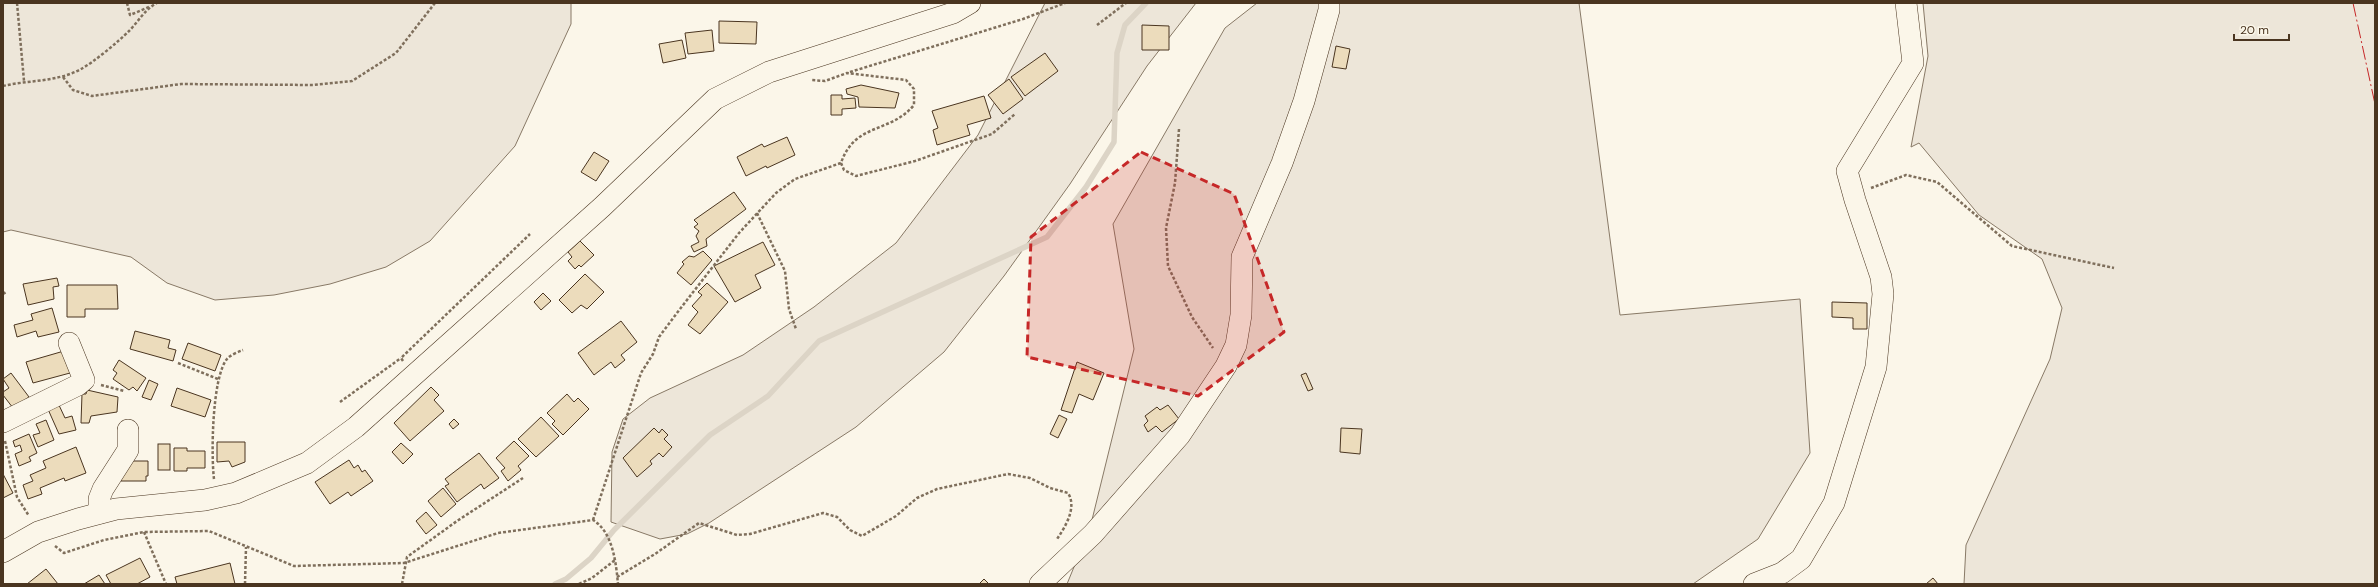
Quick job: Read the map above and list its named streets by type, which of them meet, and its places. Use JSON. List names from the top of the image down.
{
  "scale_bar": "20 m"
}
